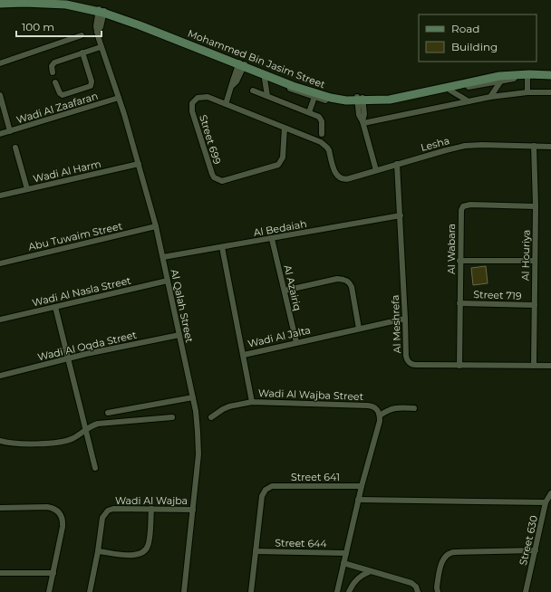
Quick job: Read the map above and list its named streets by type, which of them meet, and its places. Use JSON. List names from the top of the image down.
{
  "streets": {
    "street": [
      "Mohammed Bin Jasim Street",
      "Wadi Al Zaafaran",
      "Street 699",
      "Lesha",
      "Wadi Al Harm",
      "Al Bedaiah",
      "Abu Tuwaim Street",
      "Al Wabara",
      "Al Houriya",
      "Al Azairiq",
      "Wadi Al Nasla Street",
      "Street 719",
      "Al Qalah Street",
      "Al Meshrefa",
      "Wadi Al Jalta",
      "Wadi Al Oqda Street",
      "Wadi Al Wajba Street",
      "Street 641",
      "Wadi Al Wajba",
      "Street 630",
      "Street 644"
    ]
  },
  "crossings": [
    ["Mohammed Bin Jasim Street", "Al Qalah Street"],
    ["Wadi Al Zaafaran", "Al Qalah Street"],
    ["Street 699", "Lesha"],
    ["Lesha", "Al Houriya"],
    ["Lesha", "Al Meshrefa"],
    ["Wadi Al Harm", "Al Qalah Street"],
    ["Al Bedaiah", "Al Azairiq"],
    ["Al Bedaiah", "Al Qalah Street"],
    ["Al Bedaiah", "Al Meshrefa"],
    ["Al Bedaiah", "Wadi Al Jalta"],
    ["Abu Tuwaim Street", "Al Qalah Street"],
    ["Al Wabara", "Al Houriya"],
    ["Al Wabara", "Street 719"],
    ["Al Wabara", "Al Meshrefa"],
    ["Al Houriya", "Street 719"],
    ["Al Houriya", "Al Meshrefa"],
    ["Al Azairiq", "Wadi Al Jalta"],
    ["Wadi Al Nasla Street", "Al Qalah Street"],
    ["Al Qalah Street", "Wadi Al Oqda Street"],
    ["Al Qalah Street", "Wadi Al Wajba"],
    ["Al Meshrefa", "Wadi Al Jalta"],
    ["Street 641", "Street 644"]
  ],
  "legend": ["Road", "Building"],
  "scale_bar": "100 m"
}
